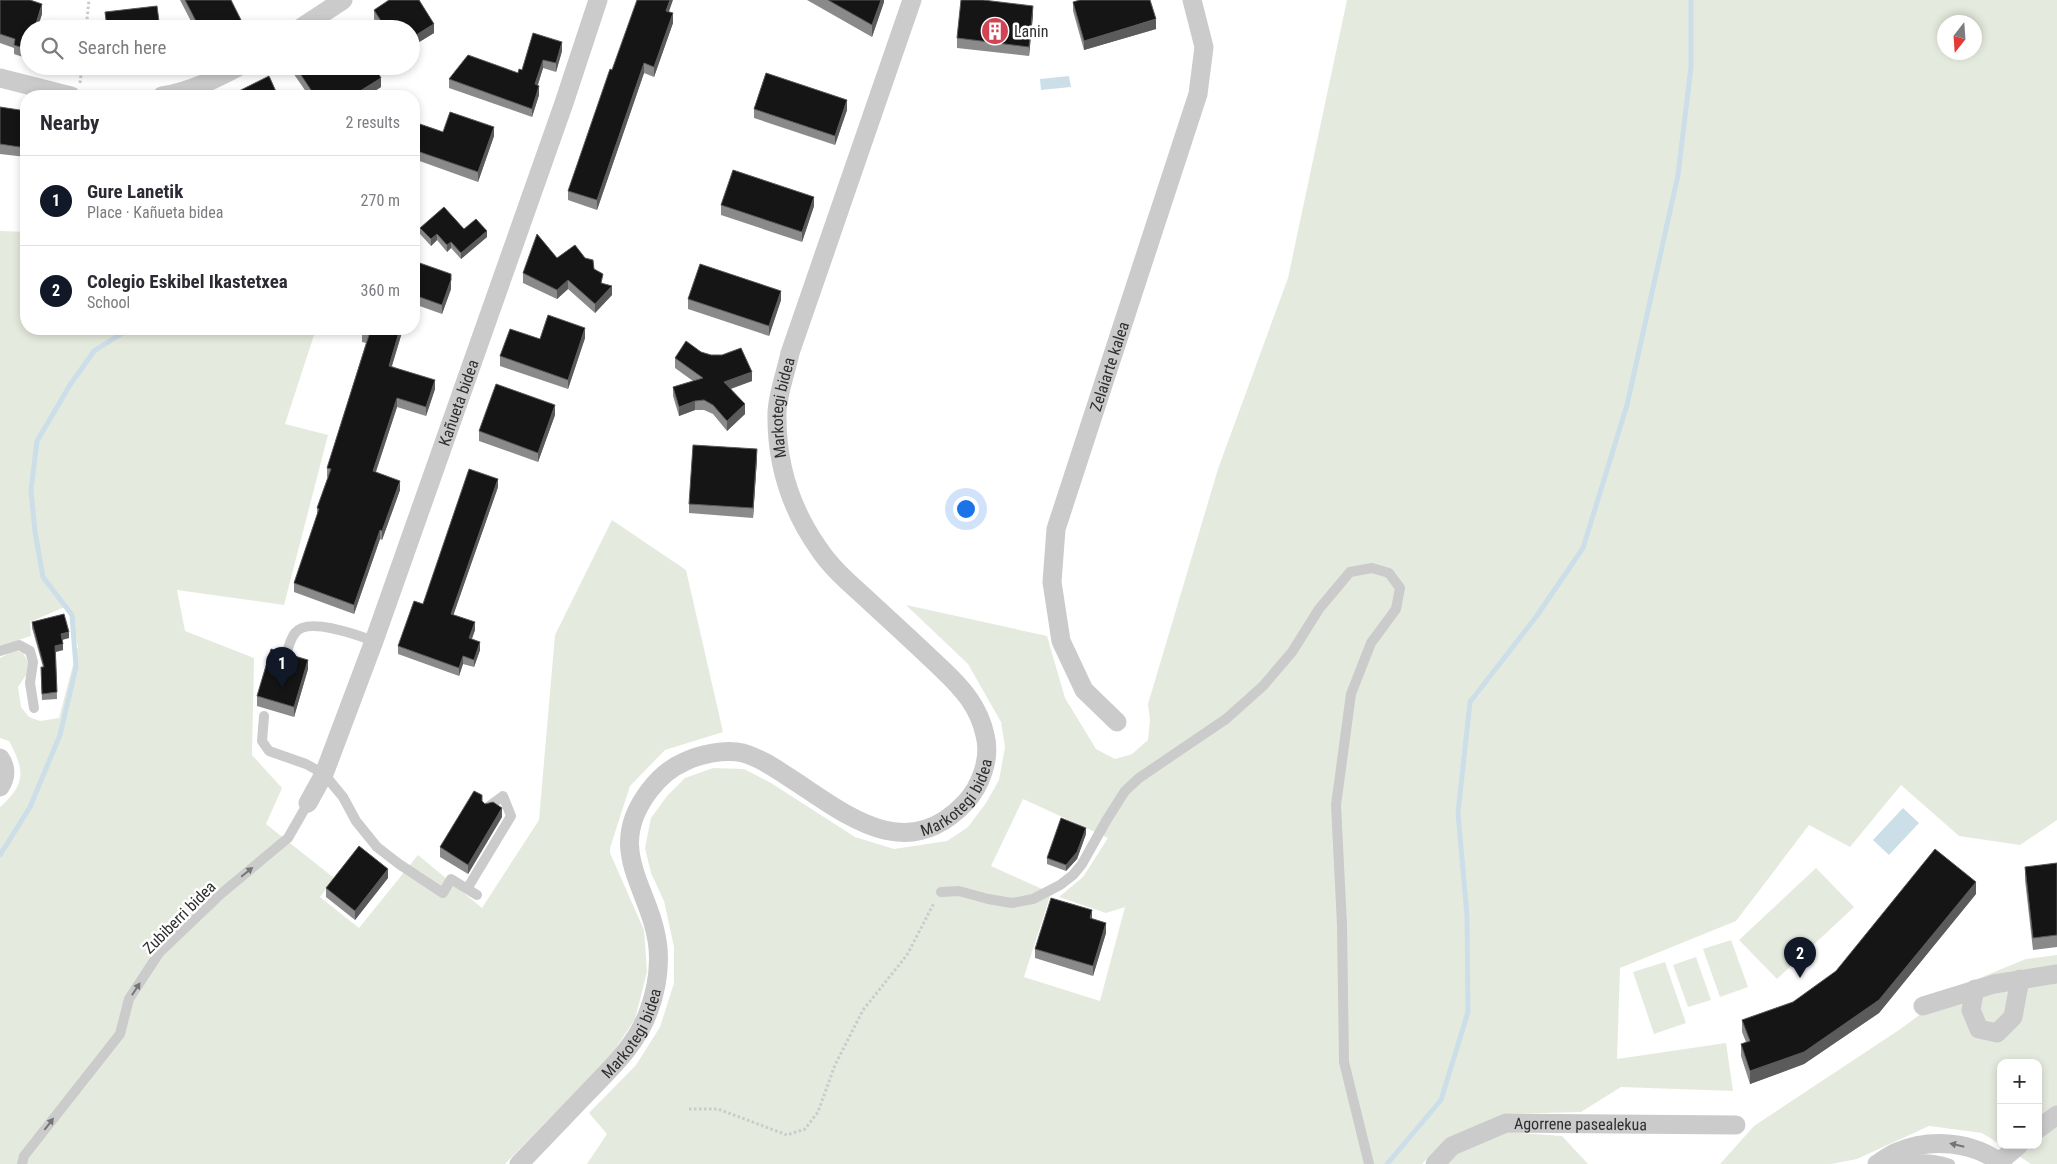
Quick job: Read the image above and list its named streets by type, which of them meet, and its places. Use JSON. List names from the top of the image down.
{
  "streets": {
    "street": [
      "Zelaiarte kalea",
      "Kañueta bidea",
      "Markotegi bidea",
      "Agorrene pasealekua"
    ],
    "lane": ["Zubiberri bidea"]
  },
  "crossings": [
    ["Kañueta bidea", "Zubiberri bidea"]
  ],
  "one_way": ["Zubiberri bidea"],
  "places": {
    "building": ["Lanin"]
  },
  "north": "bottom",
  "page": {
    "search": "Search here",
    "heading": ["Nearby", "2 results"],
    "list": [
      {
        "mark": "1",
        "name": "Gure Lanetik",
        "note": "Place · Kañueta bidea",
        "value": "270 m"
      },
      {
        "mark": "2",
        "name": "Colegio Eskibel Ikastetxea",
        "note": "School",
        "value": "360 m"
      }
    ],
    "pins": ["1", "2"],
    "map_buttons": ["+", "−"]
  }
}
